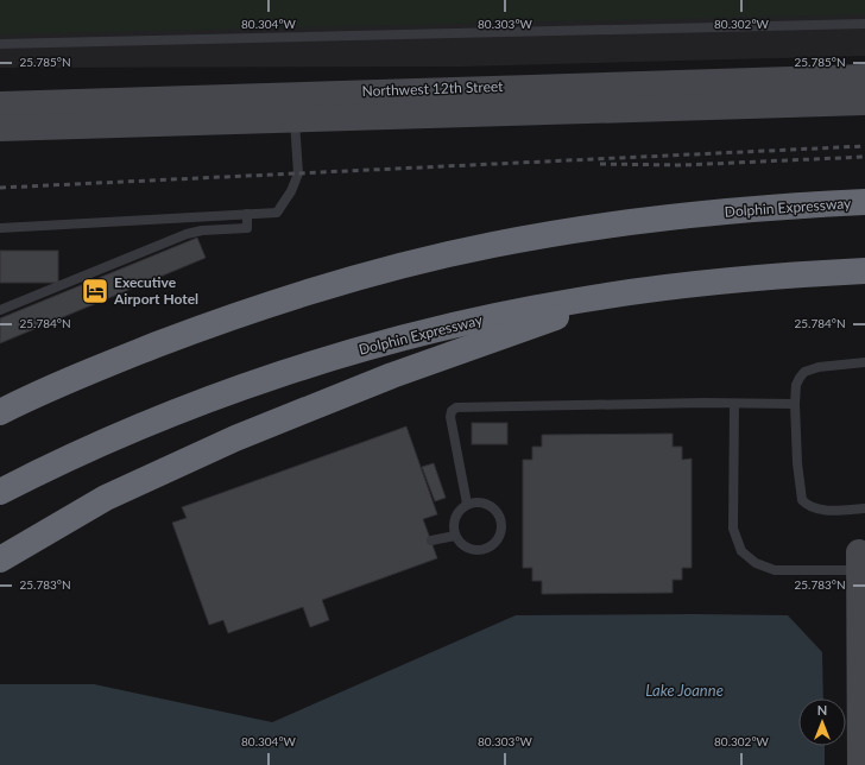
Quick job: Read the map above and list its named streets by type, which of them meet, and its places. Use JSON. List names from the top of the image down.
{
  "streets": {
    "highway": ["Dolphin Expressway"],
    "main road": ["Northwest 12th Street"]
  },
  "water": ["Lake Joanne"],
  "places": {
    "hotel": ["Executive Airport Hotel"]
  },
  "north": "top",
  "coordinates": [
    "80.304°W",
    "80.303°W",
    "80.302°W",
    "25.785°N",
    "25.784°N",
    "25.783°N"
  ]
}
